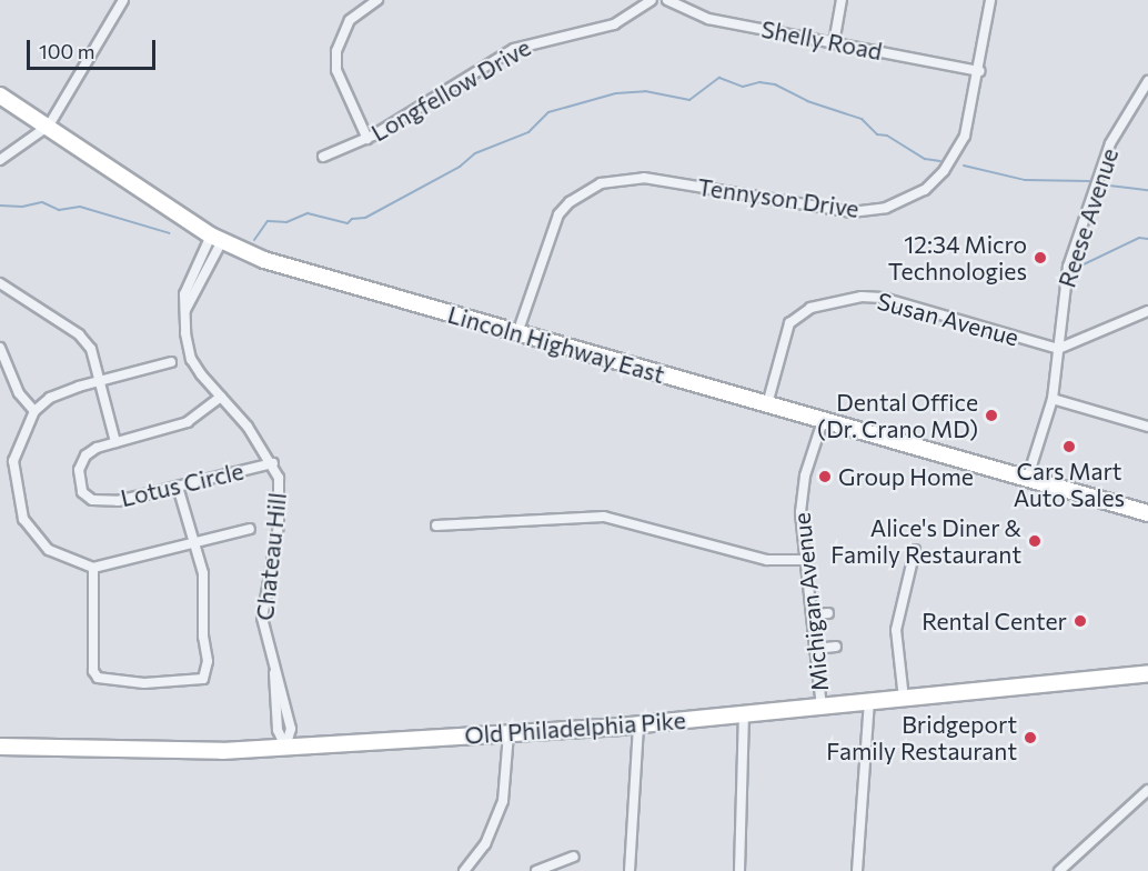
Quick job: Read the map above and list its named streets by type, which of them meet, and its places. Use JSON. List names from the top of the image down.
{
  "streets": {
    "main road": ["Lincoln Highway East", "Old Philadelphia Pike"],
    "street": [
      "Shelly Road",
      "Longfellow Drive",
      "Tennyson Drive",
      "Reese Avenue",
      "Susan Avenue",
      "Lotus Circle",
      "Chateau Hill",
      "Michigan Avenue"
    ]
  },
  "crossings": [
    ["Shelly Road", "Tennyson Drive"],
    ["Tennyson Drive", "Lincoln Highway East"],
    ["Reese Avenue", "Susan Avenue"],
    ["Reese Avenue", "Lincoln Highway East"],
    ["Susan Avenue", "Lincoln Highway East"],
    ["Lincoln Highway East", "Chateau Hill"],
    ["Lincoln Highway East", "Michigan Avenue"],
    ["Lotus Circle", "Chateau Hill"],
    ["Chateau Hill", "Old Philadelphia Pike"],
    ["Michigan Avenue", "Old Philadelphia Pike"]
  ],
  "places": [
    "12:34 Micro Technologies",
    "Dental Office (Dr. Crano MD)",
    "Cars Mart Auto Sales",
    "Group Home",
    "Alice's Diner & Family Restaurant",
    "Rental Center",
    "Bridgeport Family Restaurant"
  ],
  "scale_bar": "100 m"
}
